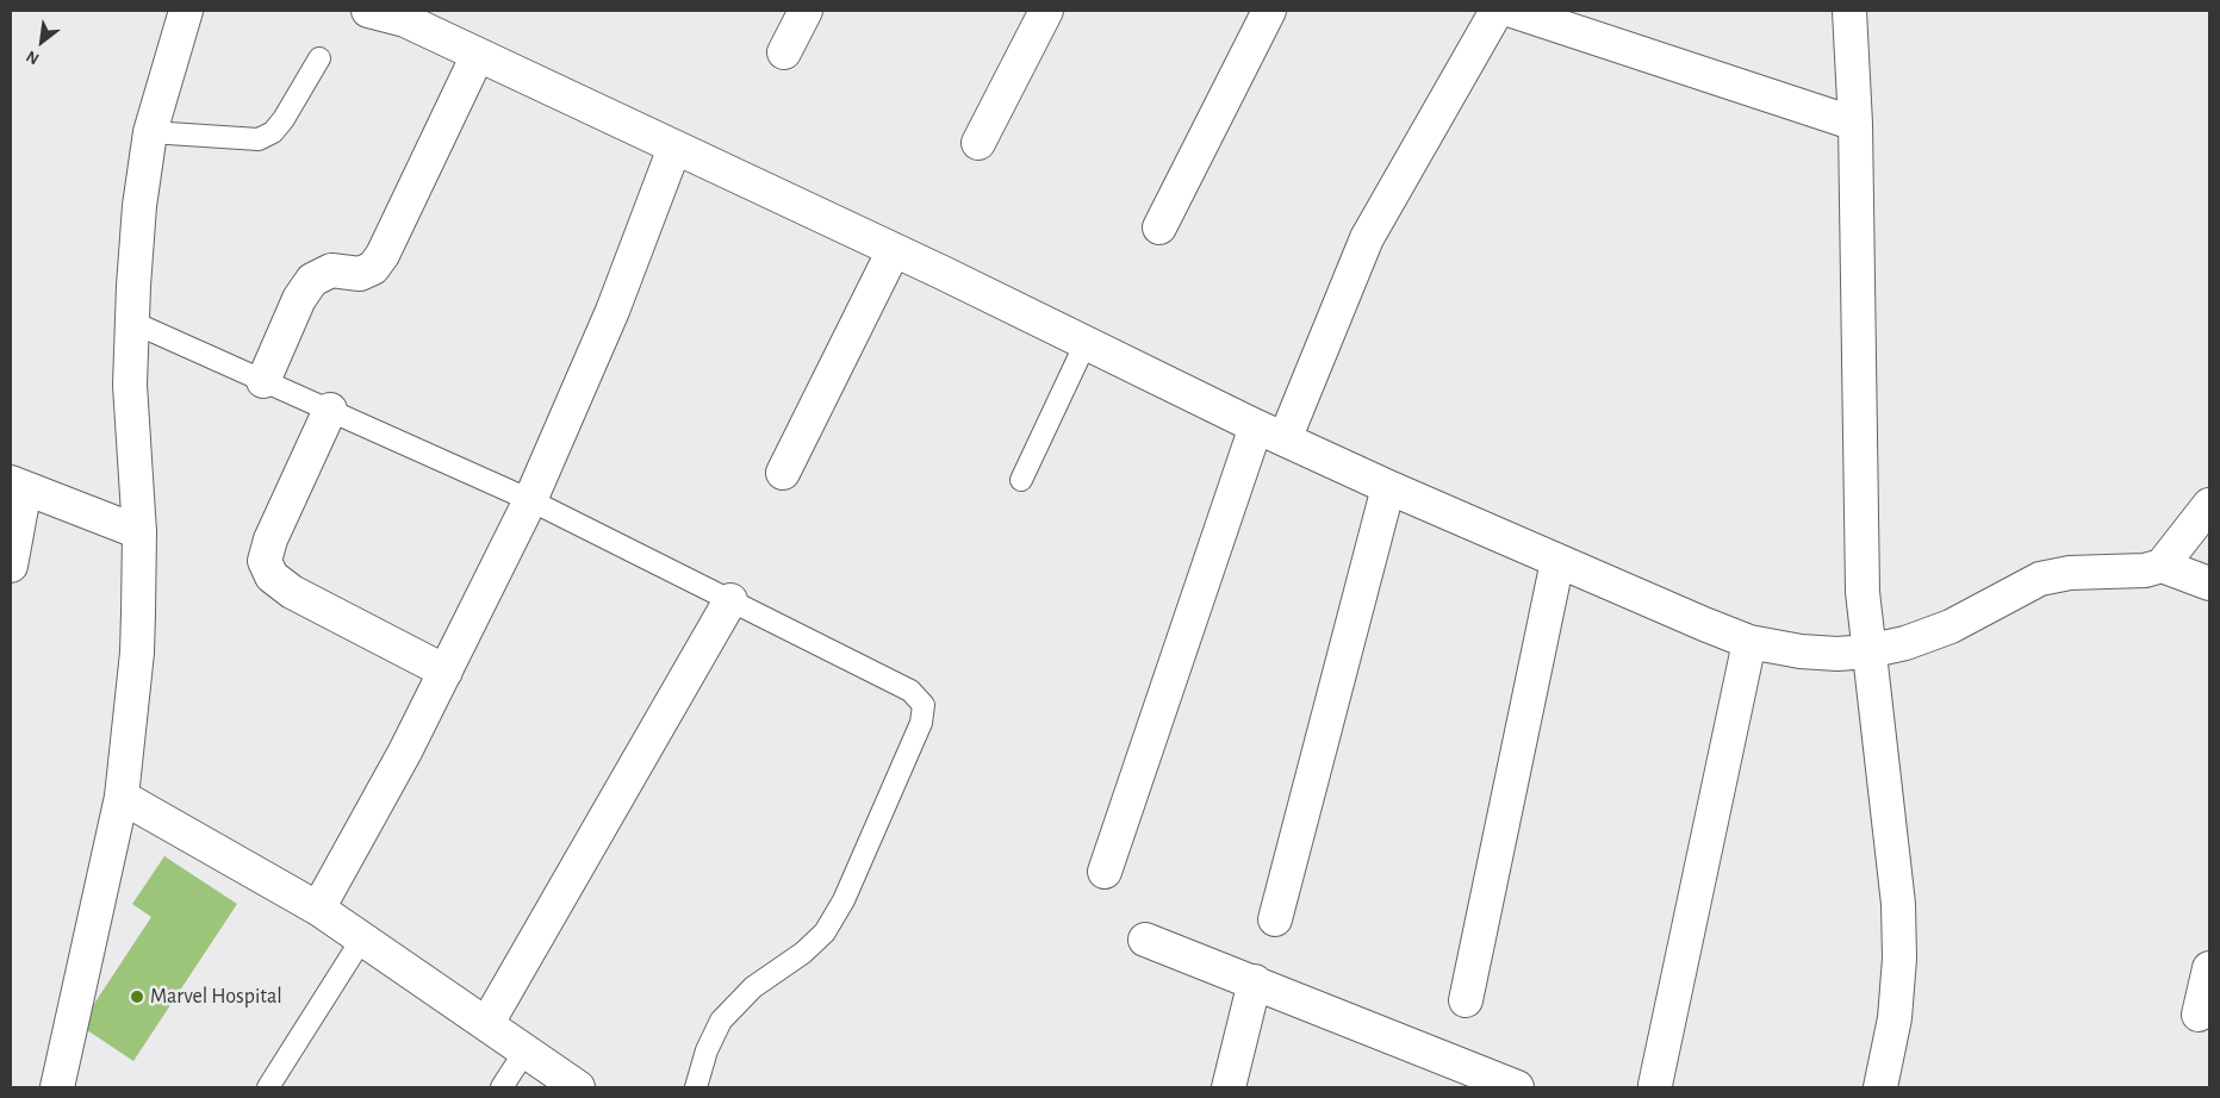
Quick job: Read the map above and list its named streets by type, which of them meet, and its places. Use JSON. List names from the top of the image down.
{
  "places": ["Marvel Hospital"],
  "north": "bottom left"
}
